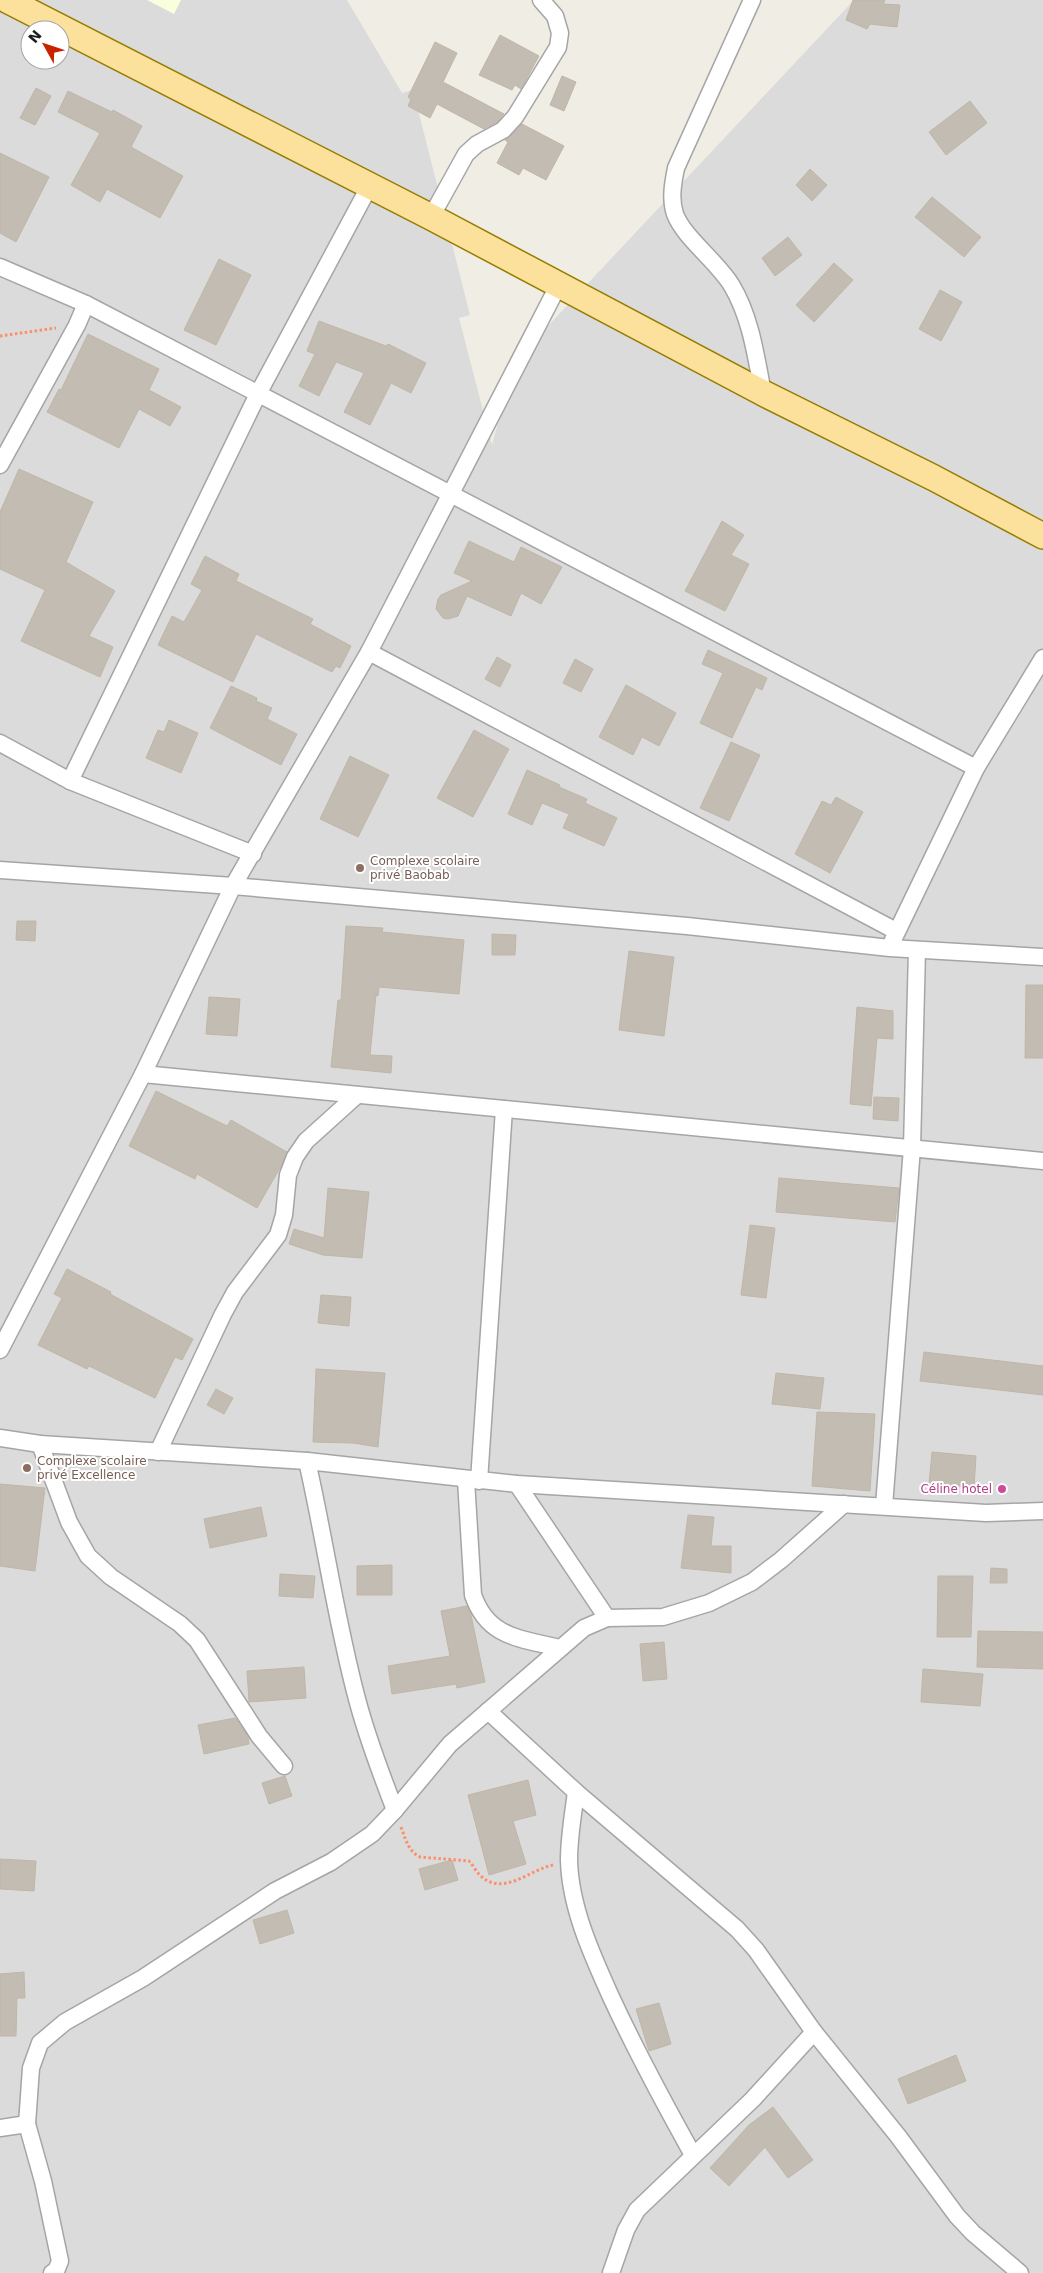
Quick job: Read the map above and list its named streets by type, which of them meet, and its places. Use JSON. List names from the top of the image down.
{
  "places": ["Complexe scolaire privé Baobab", "Complexe scolaire privé Excellence", "Céline hotel"],
  "north": "top left"
}
